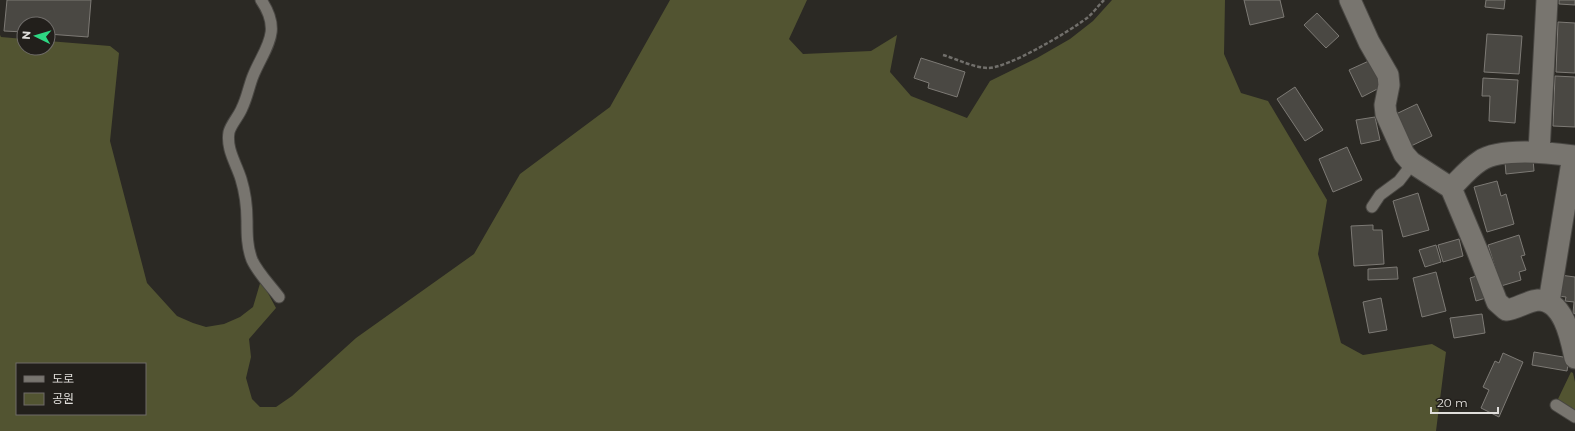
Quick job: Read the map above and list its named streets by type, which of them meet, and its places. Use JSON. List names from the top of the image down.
{
  "legend": ["도로", "공원"],
  "scale_bar": "20 m",
  "north": "left"
}
